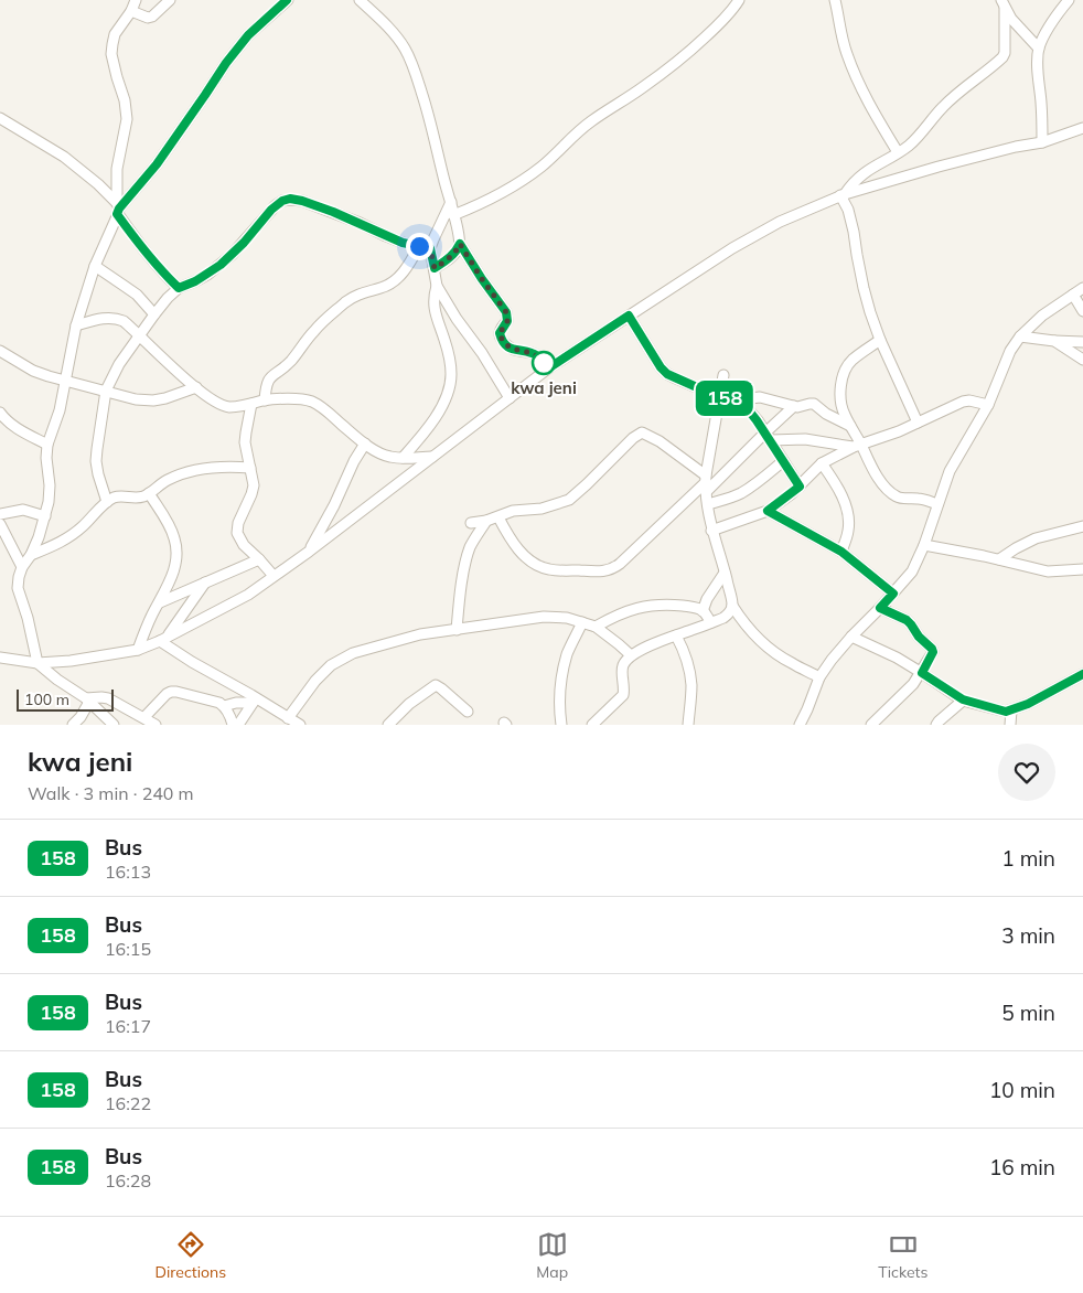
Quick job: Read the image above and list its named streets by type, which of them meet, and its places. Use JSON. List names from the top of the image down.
{
  "places": ["kwa jeni"],
  "lines": ["bus line 158"],
  "scale_bar": "100 m",
  "page": {
    "on_map": "158",
    "scale": "100 m",
    "heading": ["kwa jeni", "Walk · 3 min · 240 m"],
    "list": [
      {
        "mark": "158",
        "name": "Bus",
        "note": "16:13",
        "value": "1 min"
      },
      {
        "mark": "158",
        "name": "Bus",
        "note": "16:15",
        "value": "3 min"
      },
      {
        "mark": "158",
        "name": "Bus",
        "note": "16:17",
        "value": "5 min"
      },
      {
        "mark": "158",
        "name": "Bus",
        "note": "16:22",
        "value": "10 min"
      },
      {
        "mark": "158",
        "name": "Bus",
        "note": "16:28",
        "value": "16 min"
      }
    ],
    "tabs": ["Directions", "Map", "Tickets"]
  }
}
